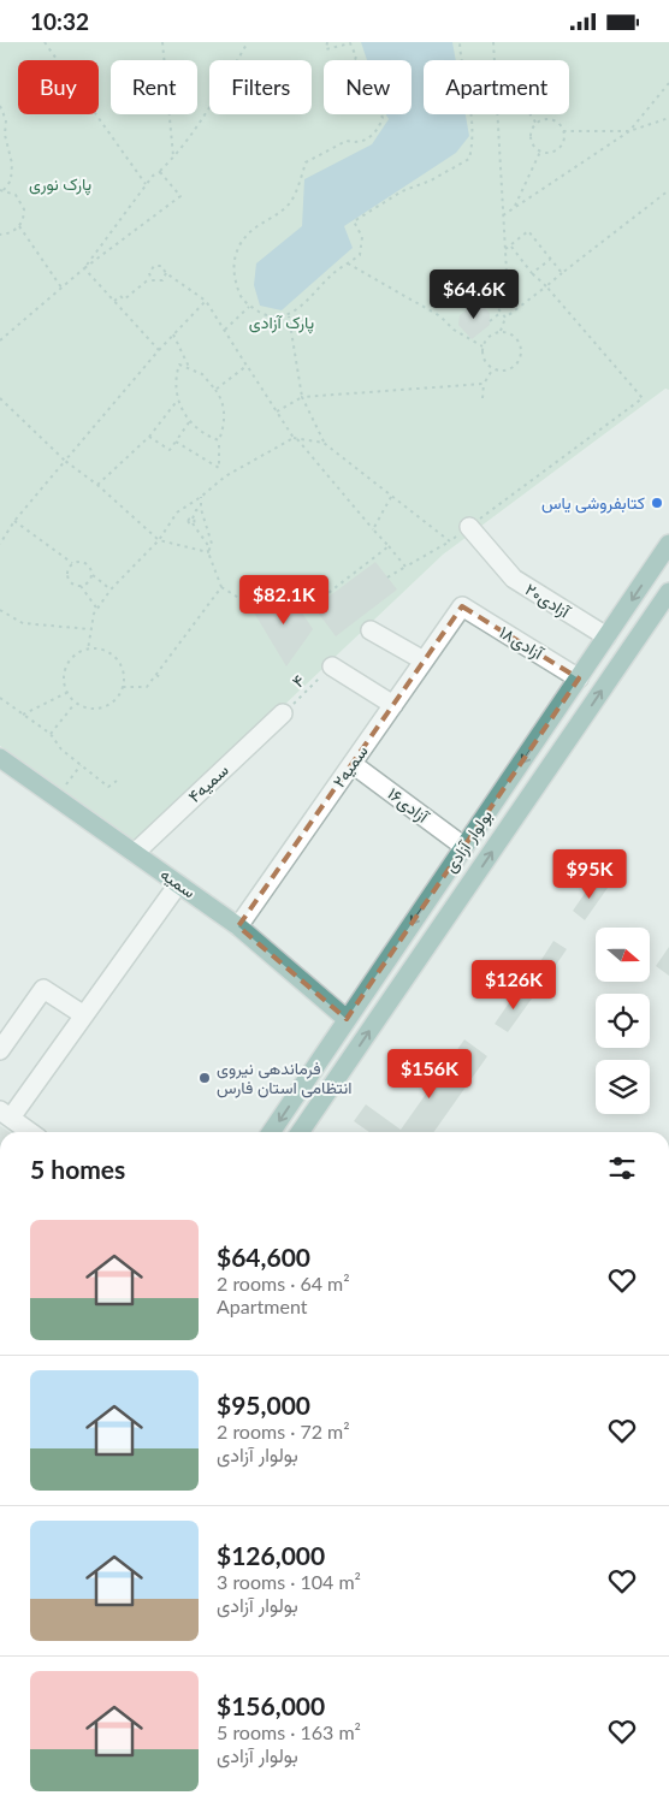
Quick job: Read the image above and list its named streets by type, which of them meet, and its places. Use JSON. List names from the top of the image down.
{
  "streets": {
    "main road": ["بولوار آزادی", "سمیه"],
    "street": [
      "آزادی۲۰",
      "آزادی۱۸",
      "۲سمیه",
      "سمیه۴",
      "آزادی۱۶"
    ],
    "path": ["۴"]
  },
  "crossings": [
    ["آزادی۲۰", "بولوار آزادی"],
    ["آزادی۱۸", "۲سمیه"],
    ["آزادی۱۸", "بولوار آزادی"],
    ["۴", "سمیه۴"],
    ["۲سمیه", "آزادی۱۶"],
    ["۲سمیه", "سمیه"],
    ["سمیه۴", "سمیه"],
    ["آزادی۱۶", "بولوار آزادی"],
    ["بولوار آزادی", "سمیه"]
  ],
  "parks": ["پارک نوری", "پارک آزادی"],
  "places": ["کتابفروشی یاس", "فرماندهی نیروی انتظامی استان فارس"],
  "north": "right",
  "page": {
    "status": "10:32",
    "chip": [
      "Buy",
      "Rent",
      "Filters",
      "New",
      "Apartment"
    ],
    "price": [
      "$64.6K",
      "$82.1K",
      "$95K",
      "$126K",
      "$156K"
    ],
    "heading": "5 homes",
    "list": [
      {
        "name": "$64,600",
        "note": "2 rooms · 64 m² · Apartment"
      },
      {
        "name": "$95,000",
        "note": "2 rooms · 72 m² · بولوار آزادی"
      },
      {
        "name": "$126,000",
        "note": "3 rooms · 104 m² · بولوار آزادی"
      },
      {
        "name": "$156,000",
        "note": "5 rooms · 163 m² · بولوار آزادی"
      }
    ]
  }
}
